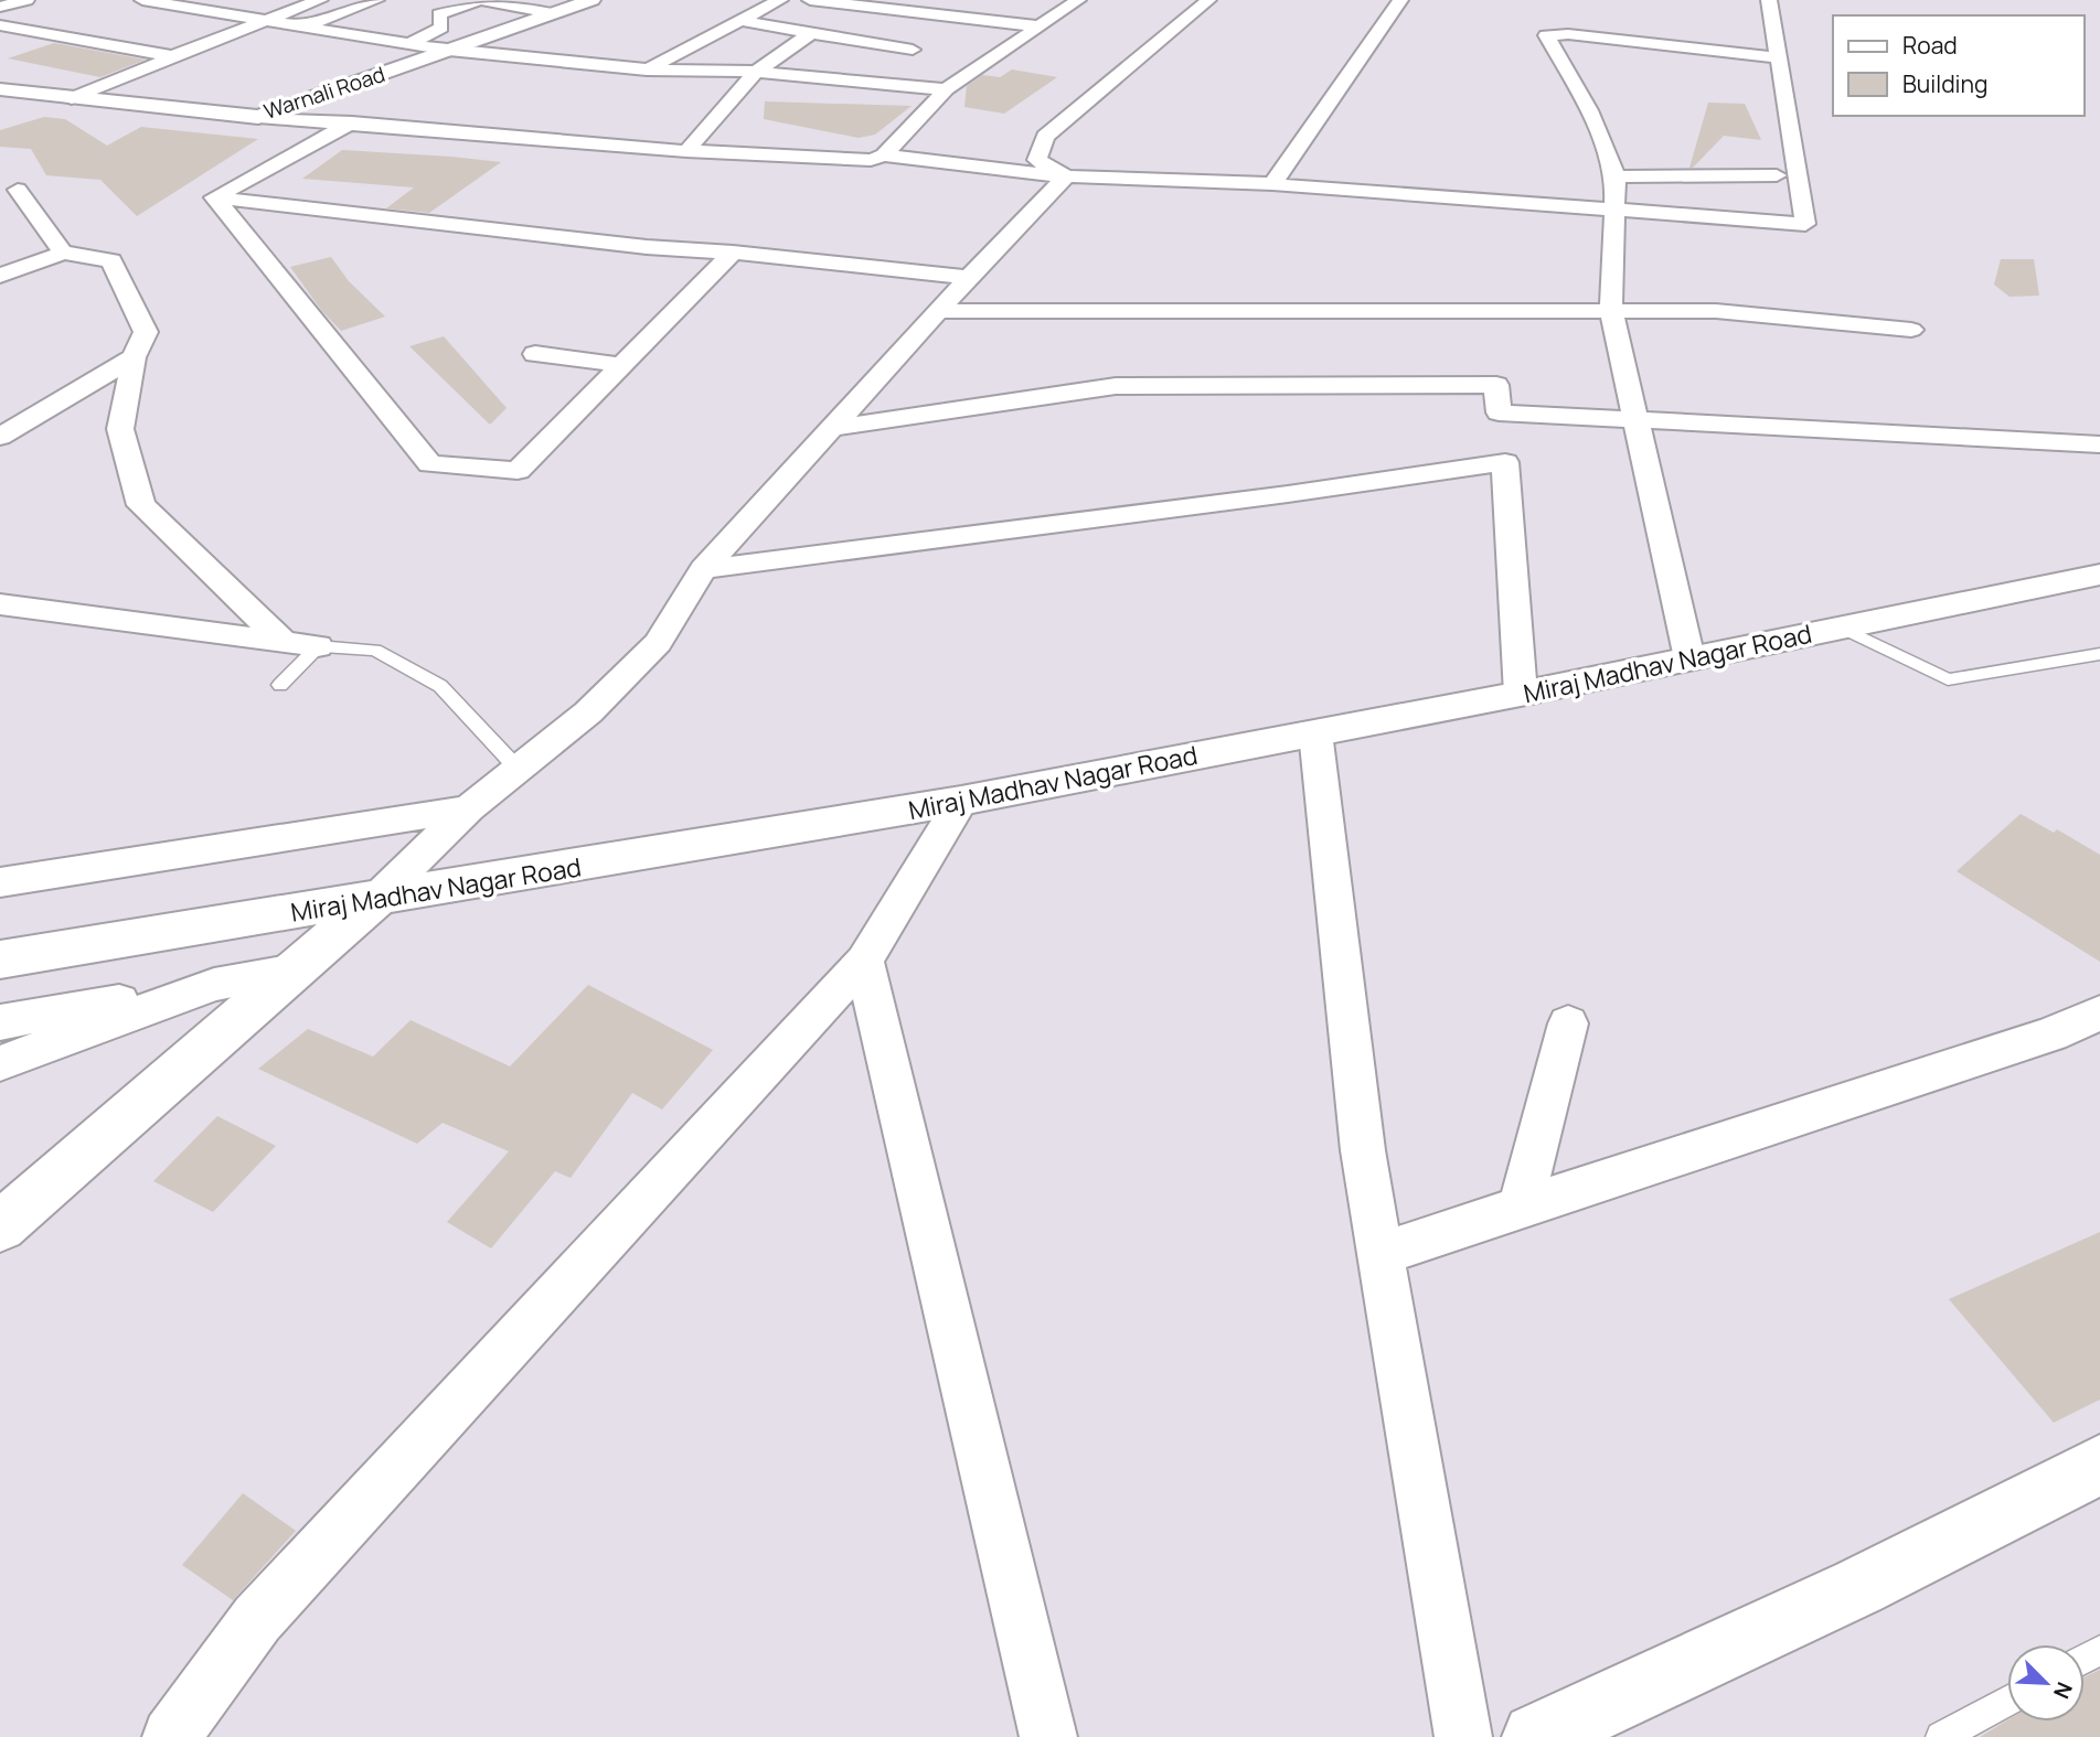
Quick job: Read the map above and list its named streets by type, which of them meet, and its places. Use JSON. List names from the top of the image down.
{
  "streets": {
    "street": ["Warnali Road", "Miraj Madhav Nagar Road"]
  },
  "legend": ["Road", "Building"],
  "north": "bottom right"
}
